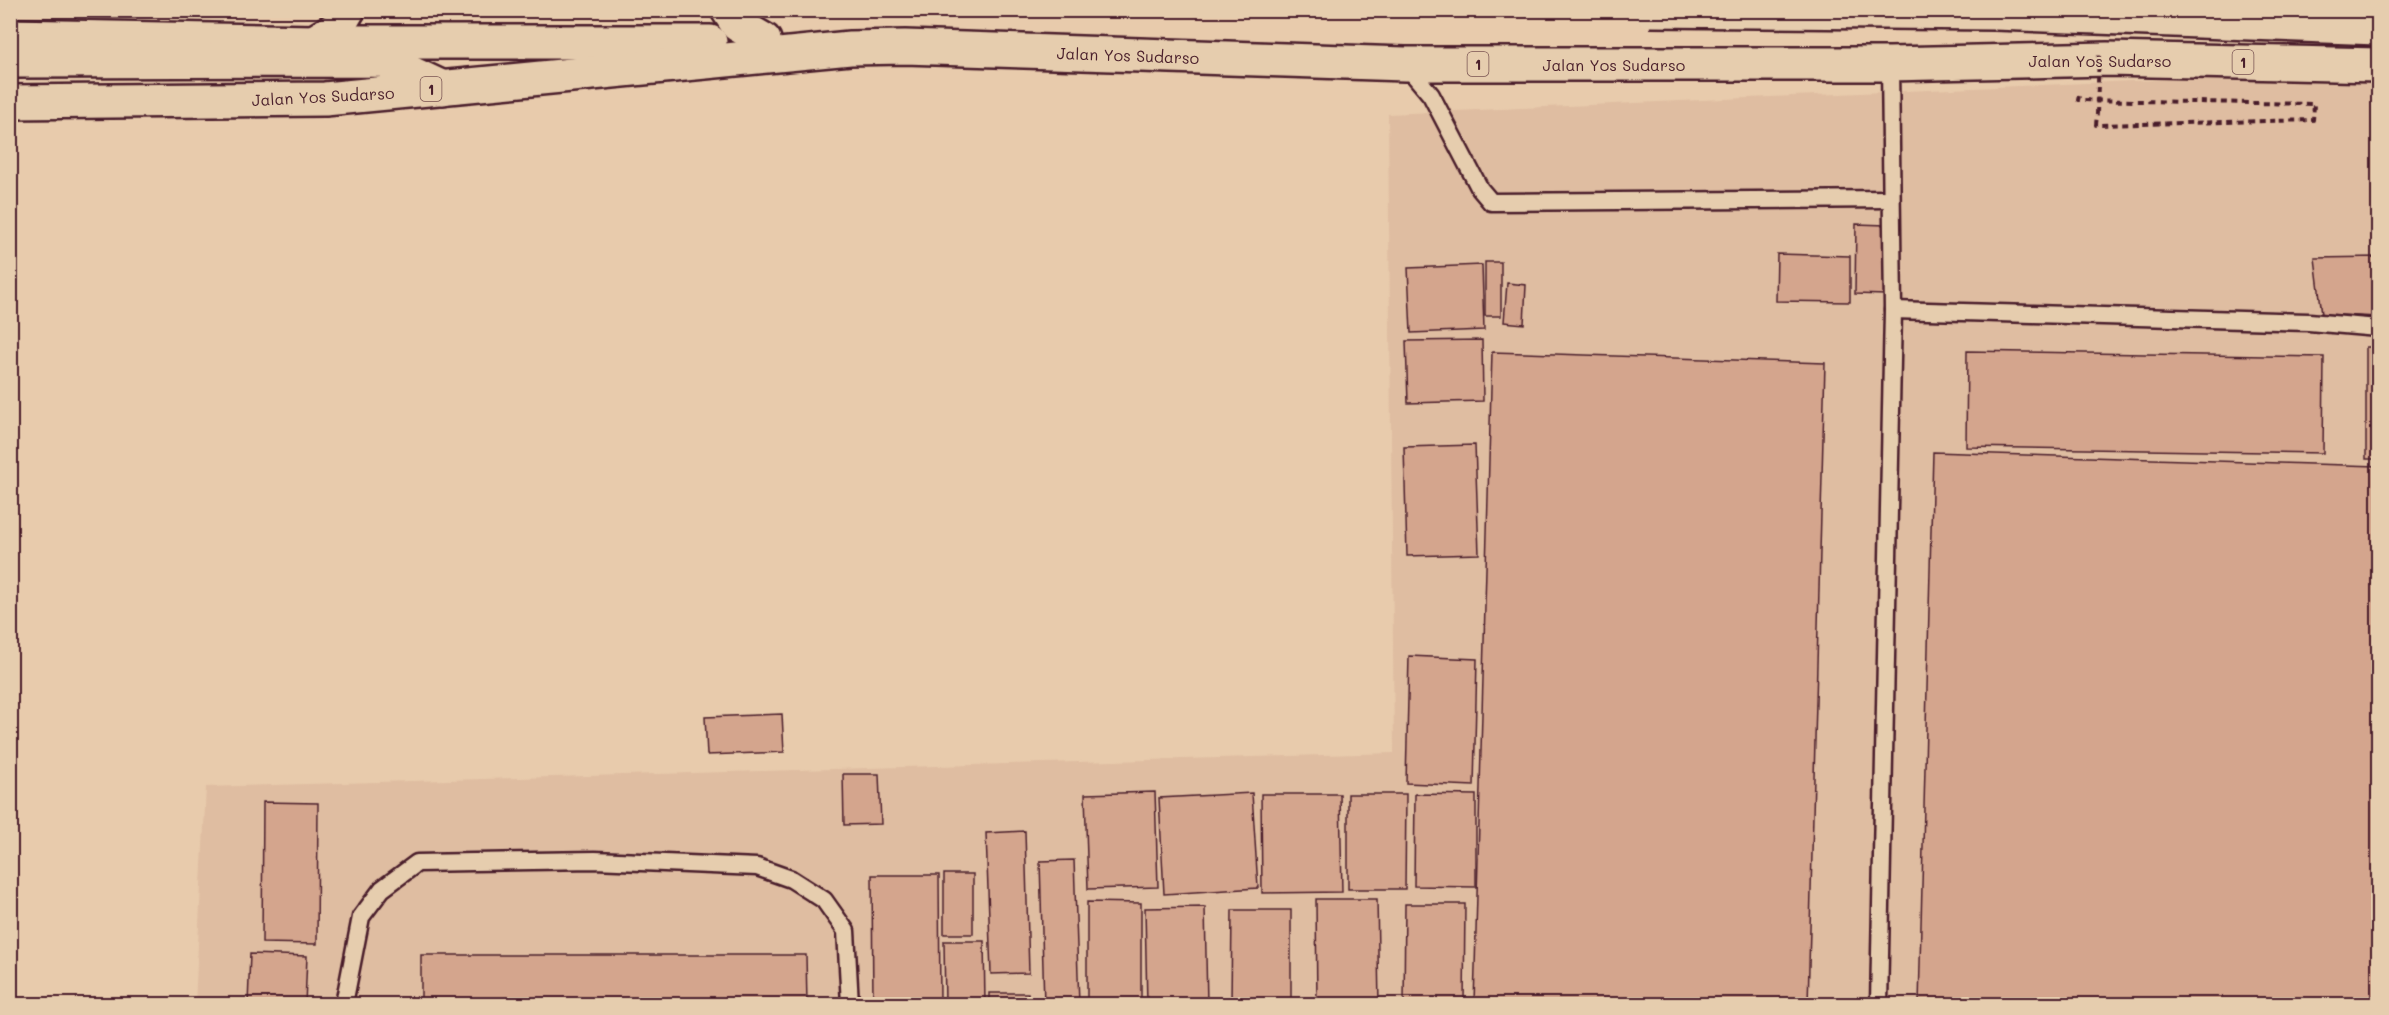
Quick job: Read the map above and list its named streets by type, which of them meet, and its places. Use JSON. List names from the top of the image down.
{
  "streets": {
    "highway": ["Jalan Yos Sudarso", "1"]
  }
}
